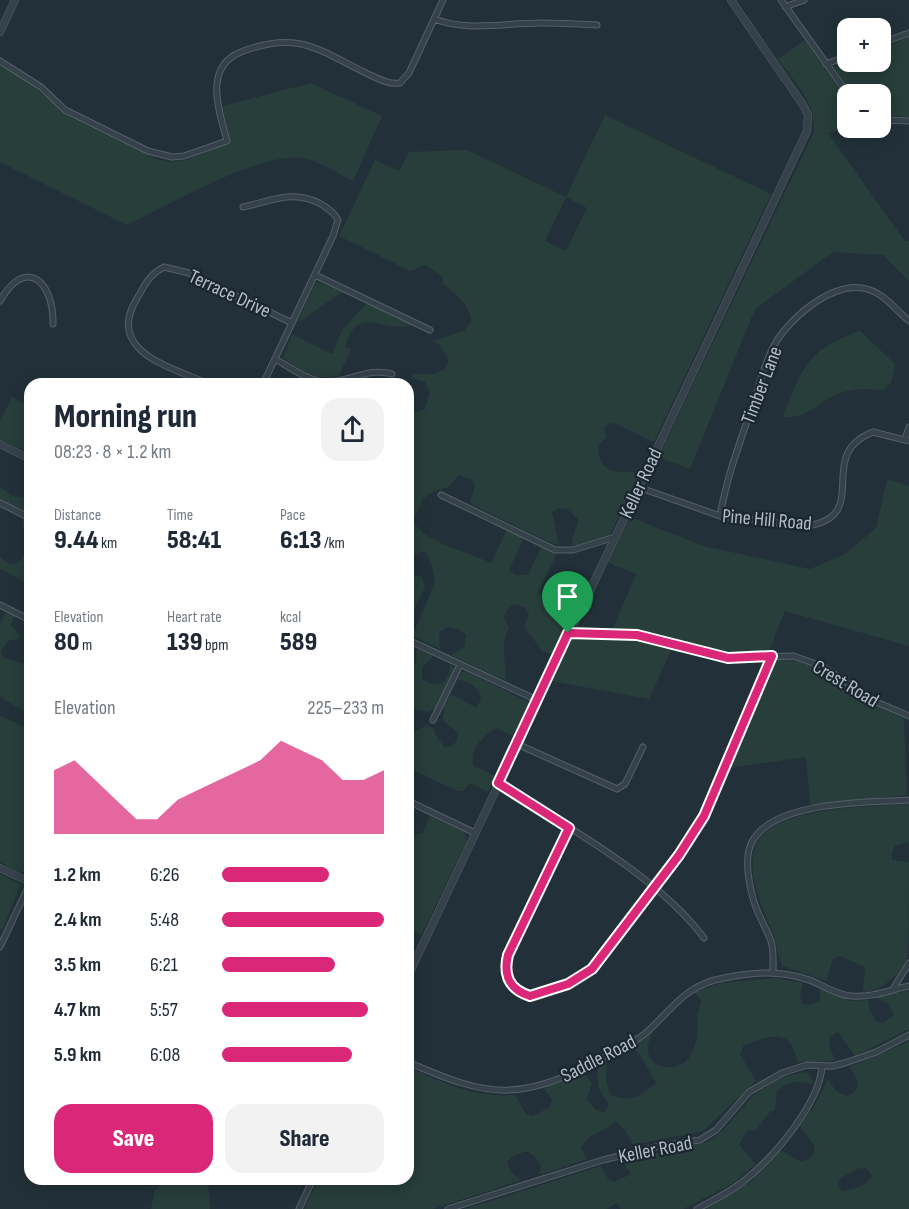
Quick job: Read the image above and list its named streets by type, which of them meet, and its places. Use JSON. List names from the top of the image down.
{
  "streets": {
    "street": [
      "Terrace Drive",
      "Timber Lane",
      "Keller Road",
      "Pine Hill Road",
      "Crest Road",
      "Saddle Road"
    ]
  },
  "crossings": [
    ["Timber Lane", "Pine Hill Road"],
    ["Keller Road", "Pine Hill Road"],
    ["Keller Road", "Crest Road"]
  ],
  "page": {
    "map_buttons": ["+", "−"],
    "heading": ["Morning run", "08:23 · 8 × 1.2 km"],
    "stats": [
      ["Distance", "9.44 km"],
      ["Time", "58:41"],
      ["Pace", "6:13 /km"],
      ["Elevation", "80 m"],
      ["Heart rate", "139 bpm"],
      ["kcal", "589"]
    ],
    "chart": ["Elevation", "225–233 m"],
    "list": [
      {
        "name": "1.2 km",
        "note": "6:26"
      },
      {
        "name": "2.4 km",
        "note": "5:48"
      },
      {
        "name": "3.5 km",
        "note": "6:21"
      },
      {
        "name": "4.7 km",
        "note": "5:57"
      },
      {
        "name": "5.9 km",
        "note": "6:08"
      }
    ],
    "buttons": ["Save", "Share"]
  }
}
